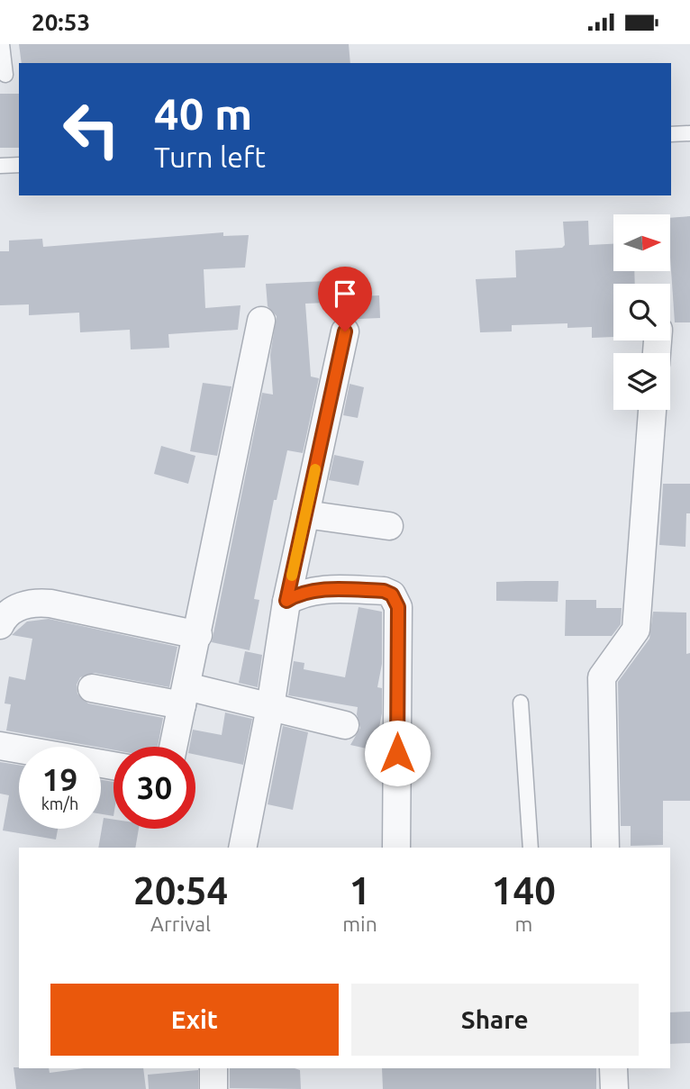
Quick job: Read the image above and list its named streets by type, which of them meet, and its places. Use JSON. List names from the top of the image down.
{
  "north": "right",
  "page": {
    "status": "20:53",
    "turn": ["40 m", "Turn left"],
    "speed": "19 km/h",
    "limit": "30",
    "eta": [
      "20:54",
      "Arrival",
      "1",
      "min",
      "140",
      "m"
    ],
    "buttons": ["Exit", "Share"]
  }
}
